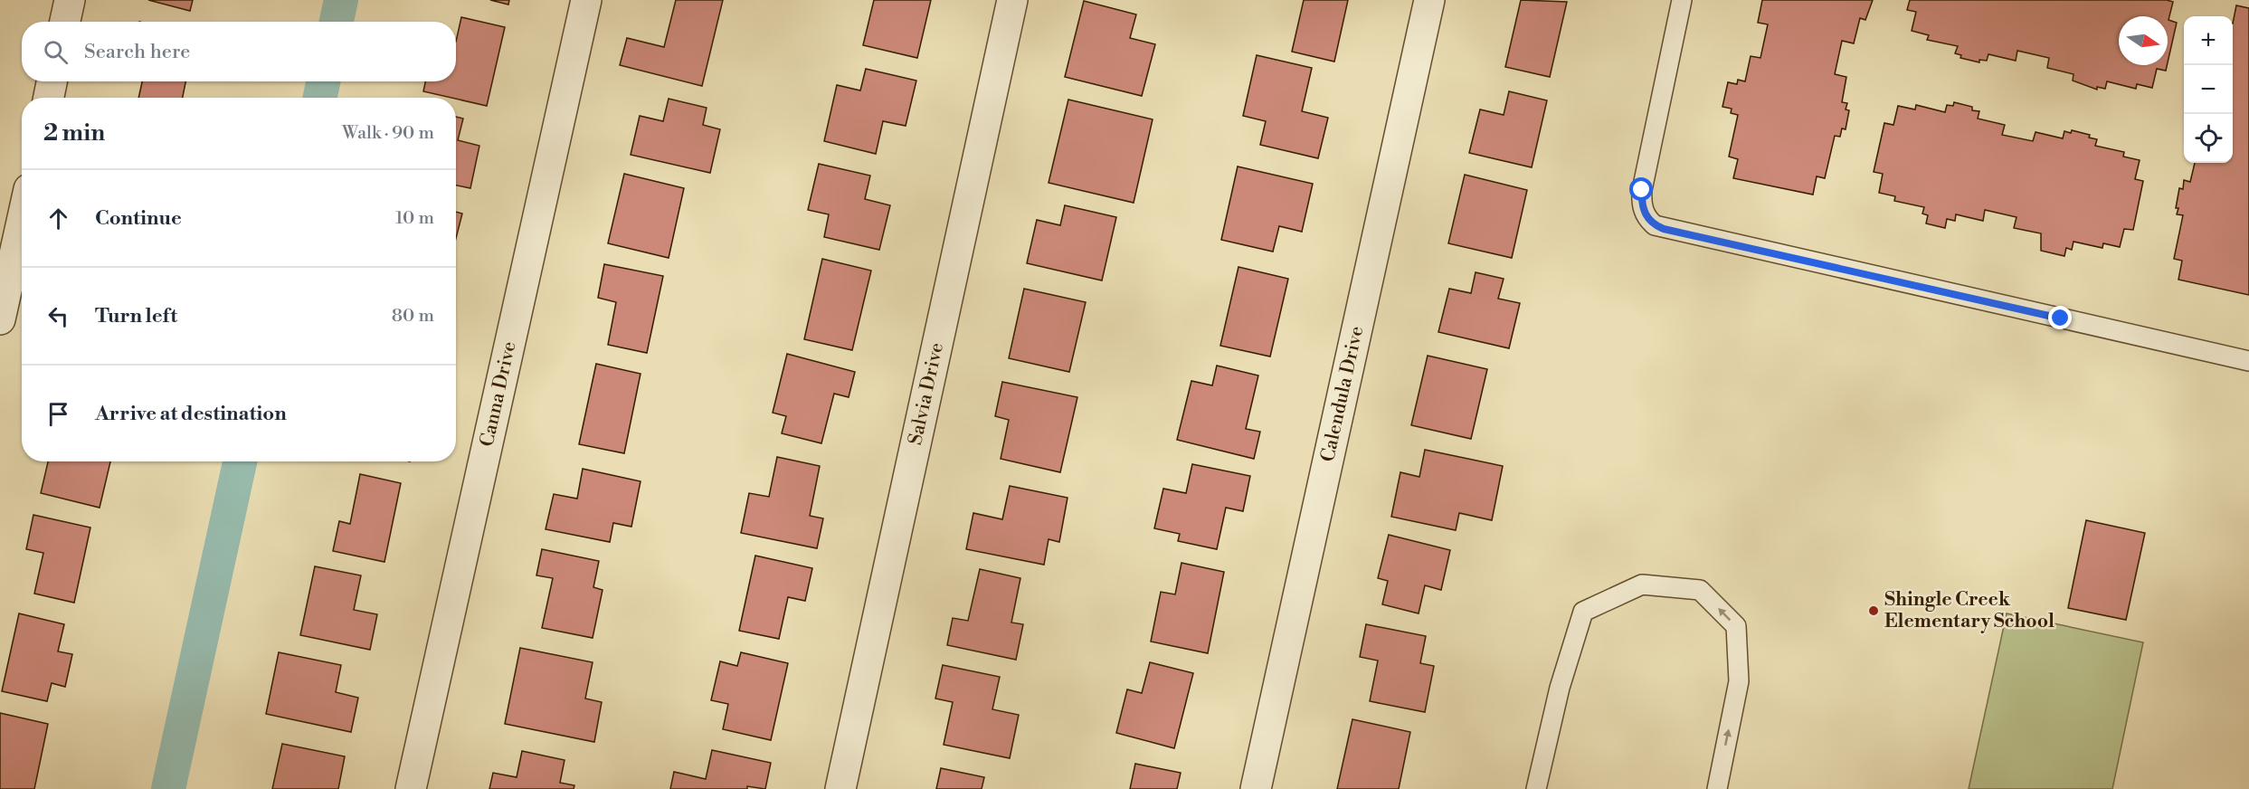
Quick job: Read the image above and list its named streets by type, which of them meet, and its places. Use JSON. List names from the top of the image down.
{
  "streets": {
    "street": ["Canna Drive", "Salvia Drive", "Calendula Drive"]
  },
  "places": ["Shingle Creek Elementary School"],
  "north": "right",
  "page": {
    "map_buttons": ["+", "−"],
    "search": "Search here",
    "heading": ["2 min", "Walk · 90 m"],
    "list": [
      ["Continue", "10 m"],
      ["Turn left", "80 m"],
      "Arrive at destination"
    ]
  }
}
